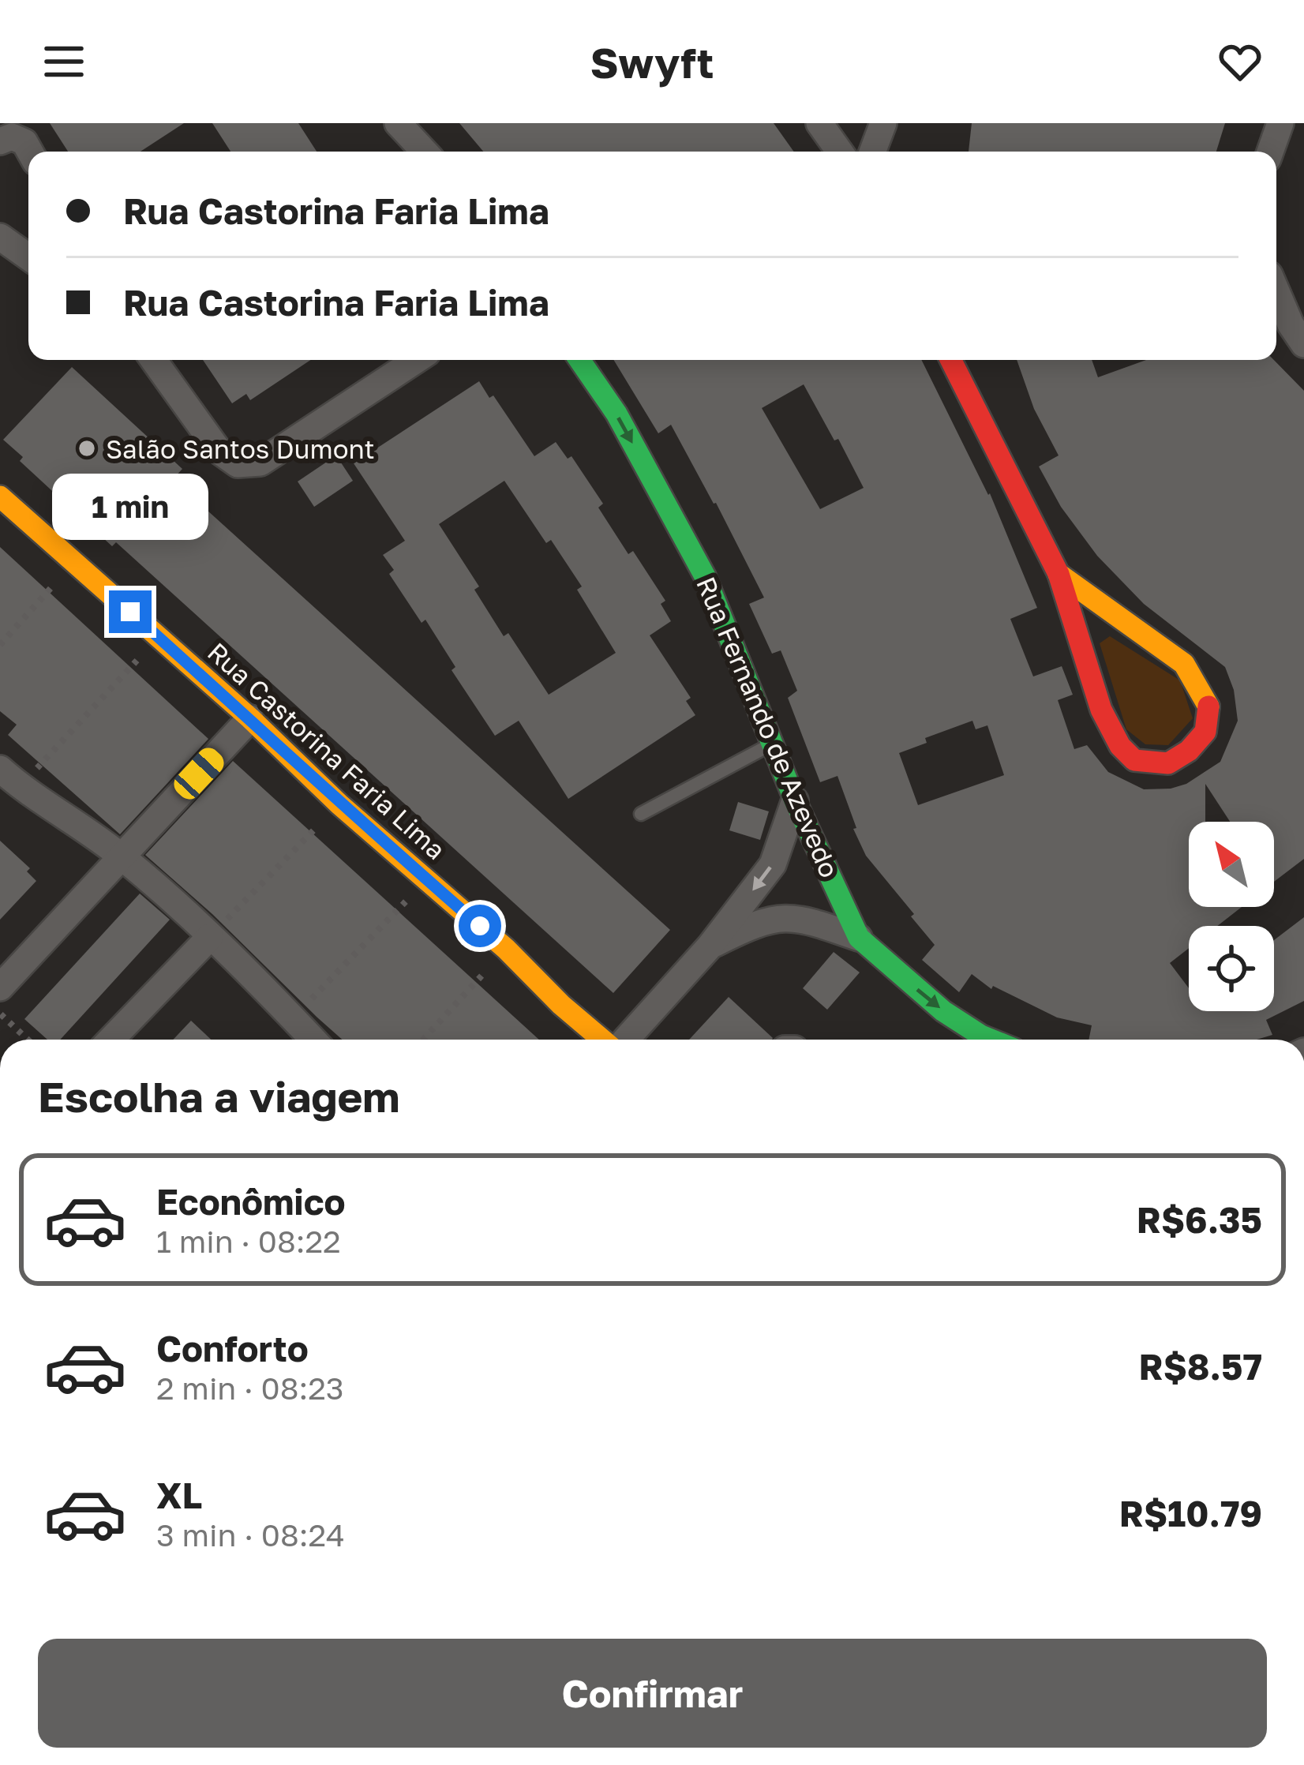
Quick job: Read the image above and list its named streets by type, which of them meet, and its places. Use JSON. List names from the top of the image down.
{
  "streets": {
    "street": ["Rua Fernando de Azevedo", "Rua Castorina Faria Lima"]
  },
  "one_way": ["Rua Fernando de Azevedo"],
  "places": ["Salão Santos Dumont"],
  "north": "top left",
  "page": {
    "header": "Swyft",
    "banner": ["Rua Castorina Faria Lima", "Rua Castorina Faria Lima"],
    "bubble": "1 min",
    "heading": "Escolha a viagem",
    "list": [
      {
        "name": "Econômico",
        "note": "1 min · 08:22",
        "value": "R$6.35"
      },
      {
        "name": "Conforto",
        "note": "2 min · 08:23",
        "value": "R$8.57"
      },
      {
        "name": "XL",
        "note": "3 min · 08:24",
        "value": "R$10.79"
      }
    ],
    "buttons": "Confirmar"
  }
}
